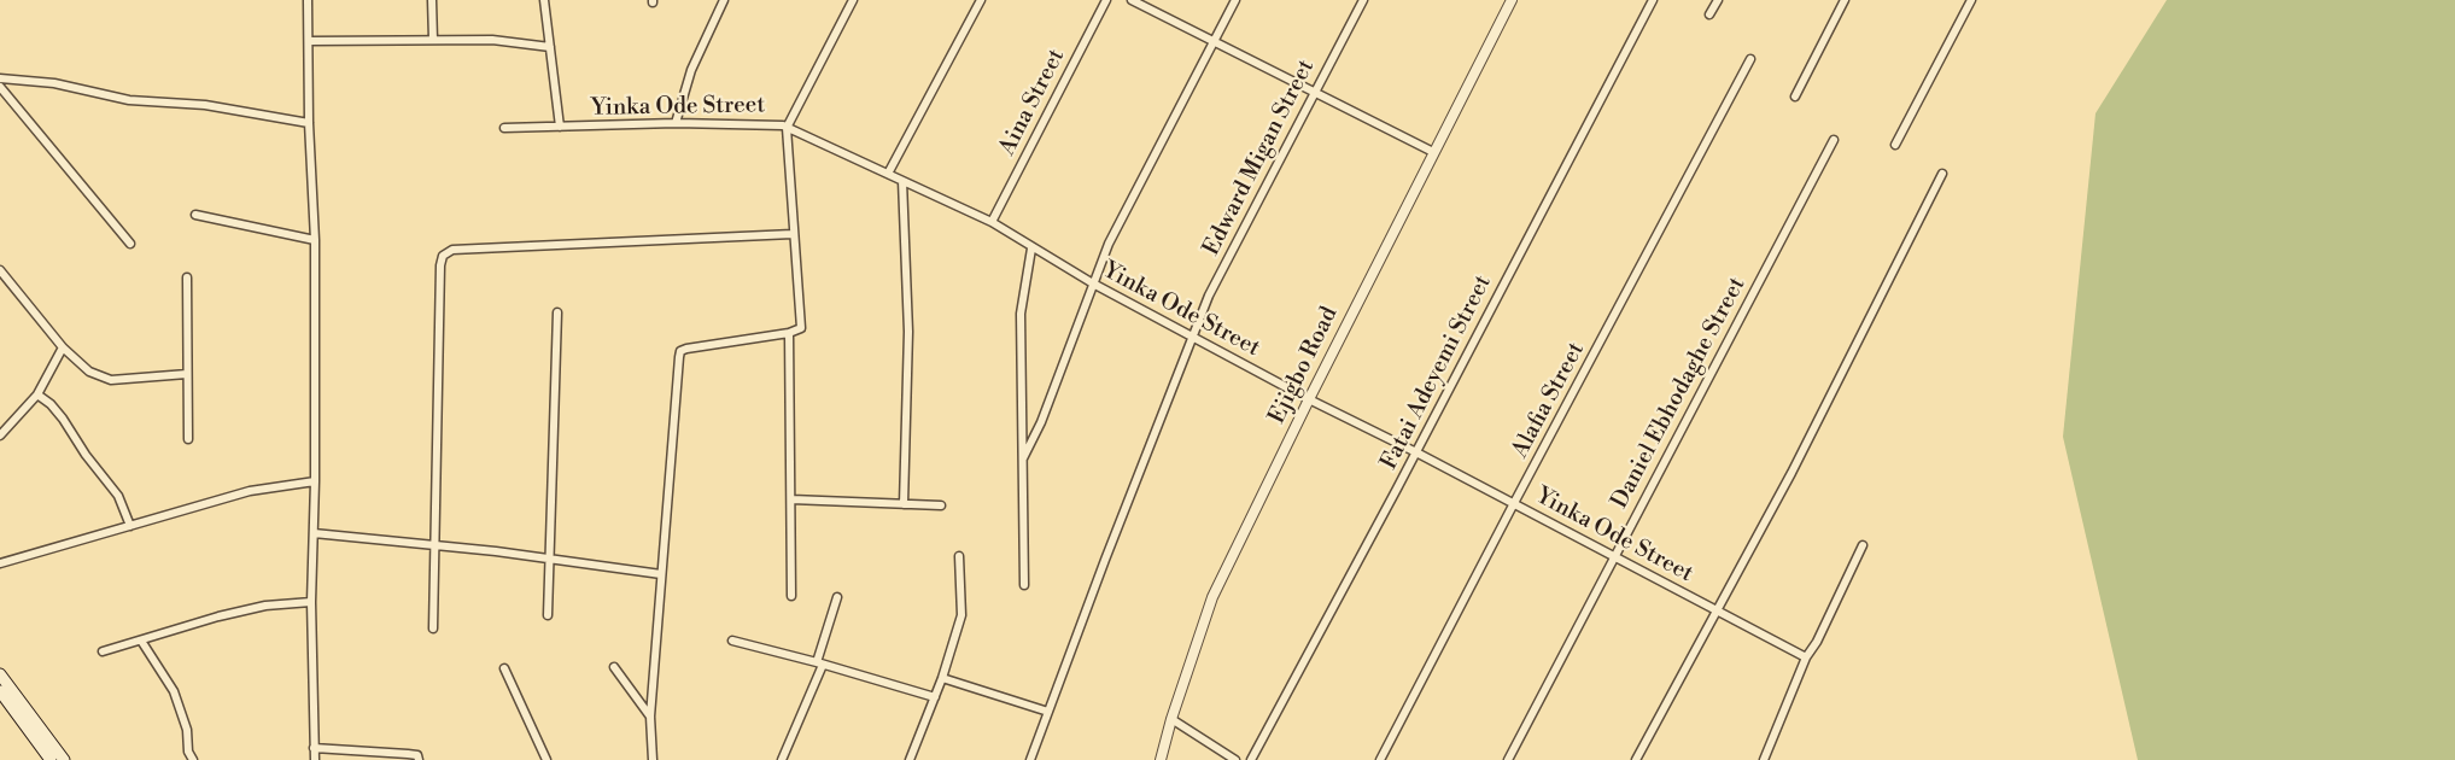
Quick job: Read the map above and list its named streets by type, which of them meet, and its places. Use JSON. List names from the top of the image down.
{
  "streets": {
    "street": [
      "Aina Street",
      "Yinka Ode Street",
      "Edward Migan Street",
      "Ejigbo Road",
      "Fatai Adeyemi Street",
      "Daniel Ebhodaghe Street",
      "Alafia Street"
    ]
  },
  "crossings": [
    ["Aina Street", "Yinka Ode Street"],
    ["Yinka Ode Street", "Edward Migan Street"],
    ["Yinka Ode Street", "Ejigbo Road"],
    ["Yinka Ode Street", "Fatai Adeyemi Street"],
    ["Yinka Ode Street", "Daniel Ebhodaghe Street"],
    ["Yinka Ode Street", "Alafia Street"]
  ]
}
